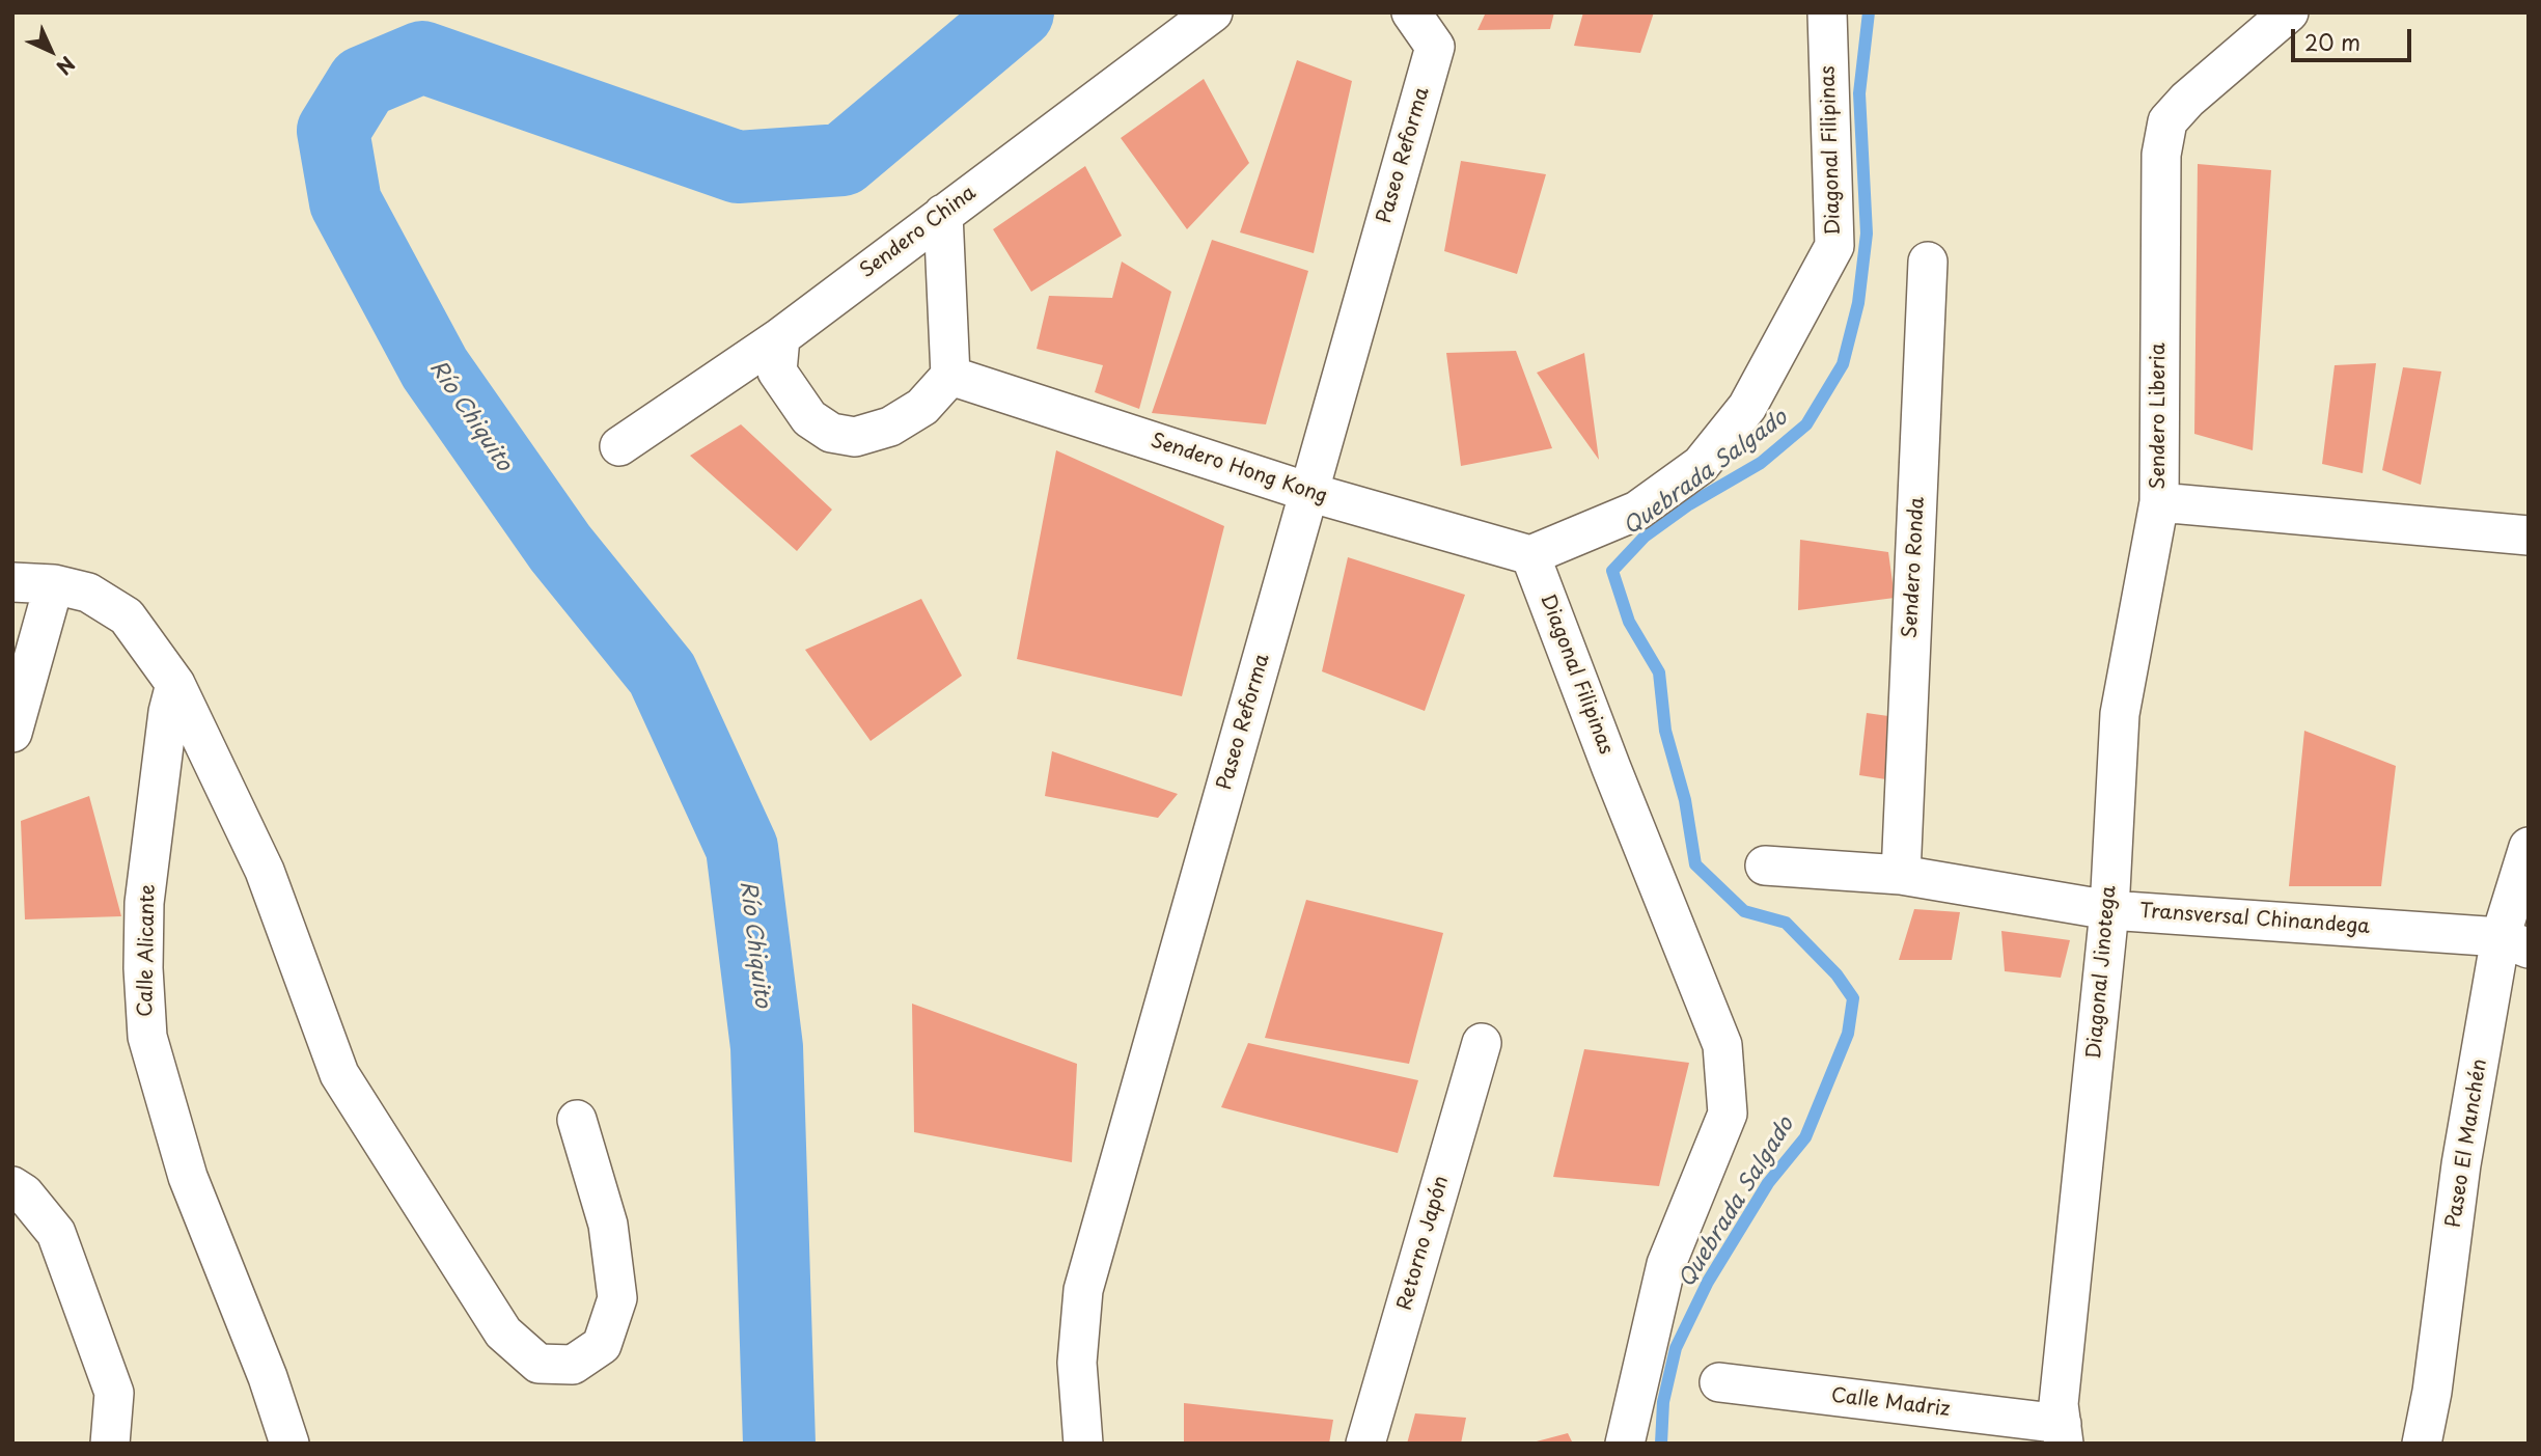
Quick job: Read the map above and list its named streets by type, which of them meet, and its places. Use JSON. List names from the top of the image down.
{
  "streets": {
    "street": [
      "Diagonal Filipinas",
      "Paseo Reforma",
      "Sendero China",
      "Sendero Liberia",
      "Sendero Hong Kong",
      "Sendero Ronda",
      "Transversal Chinandega",
      "Calle Alicante",
      "Diagonal Jinotega",
      "Paseo El Manchén",
      "Retorno Japón",
      "Calle Madriz"
    ]
  },
  "crossings": [
    ["Diagonal Filipinas", "Sendero Hong Kong"],
    ["Paseo Reforma", "Sendero Hong Kong"],
    ["Sendero Liberia", "Diagonal Jinotega"],
    ["Sendero Ronda", "Transversal Chinandega"],
    ["Transversal Chinandega", "Diagonal Jinotega"],
    ["Transversal Chinandega", "Paseo El Manchén"],
    ["Diagonal Jinotega", "Calle Madriz"]
  ],
  "water": ["Río Chiquito", "Quebrada Salgado"],
  "scale_bar": "20 m",
  "north": "bottom right"
}
